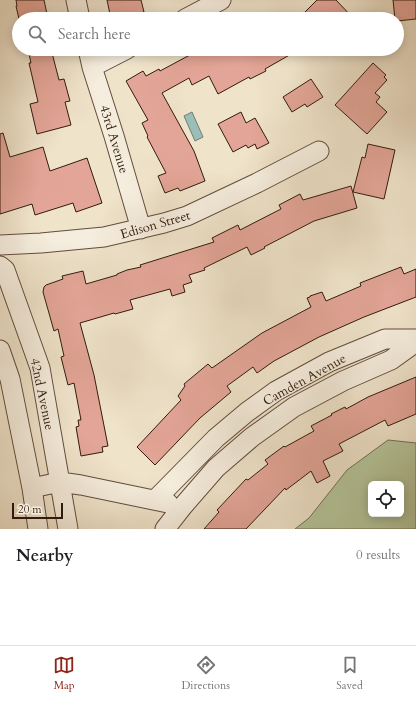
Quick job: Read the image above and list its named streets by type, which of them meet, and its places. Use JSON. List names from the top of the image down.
{
  "streets": {
    "street": [
      "43rd Avenue",
      "Edison Street",
      "Camden Avenue",
      "42nd Avenue"
    ]
  },
  "crossings": [
    ["43rd Avenue", "Edison Street"]
  ],
  "scale_bar": "20 m",
  "page": {
    "search": "Search here",
    "scale": "20 m",
    "heading": ["Nearby", "0 results"],
    "nav": ["Map", "Directions", "Saved"]
  }
}
